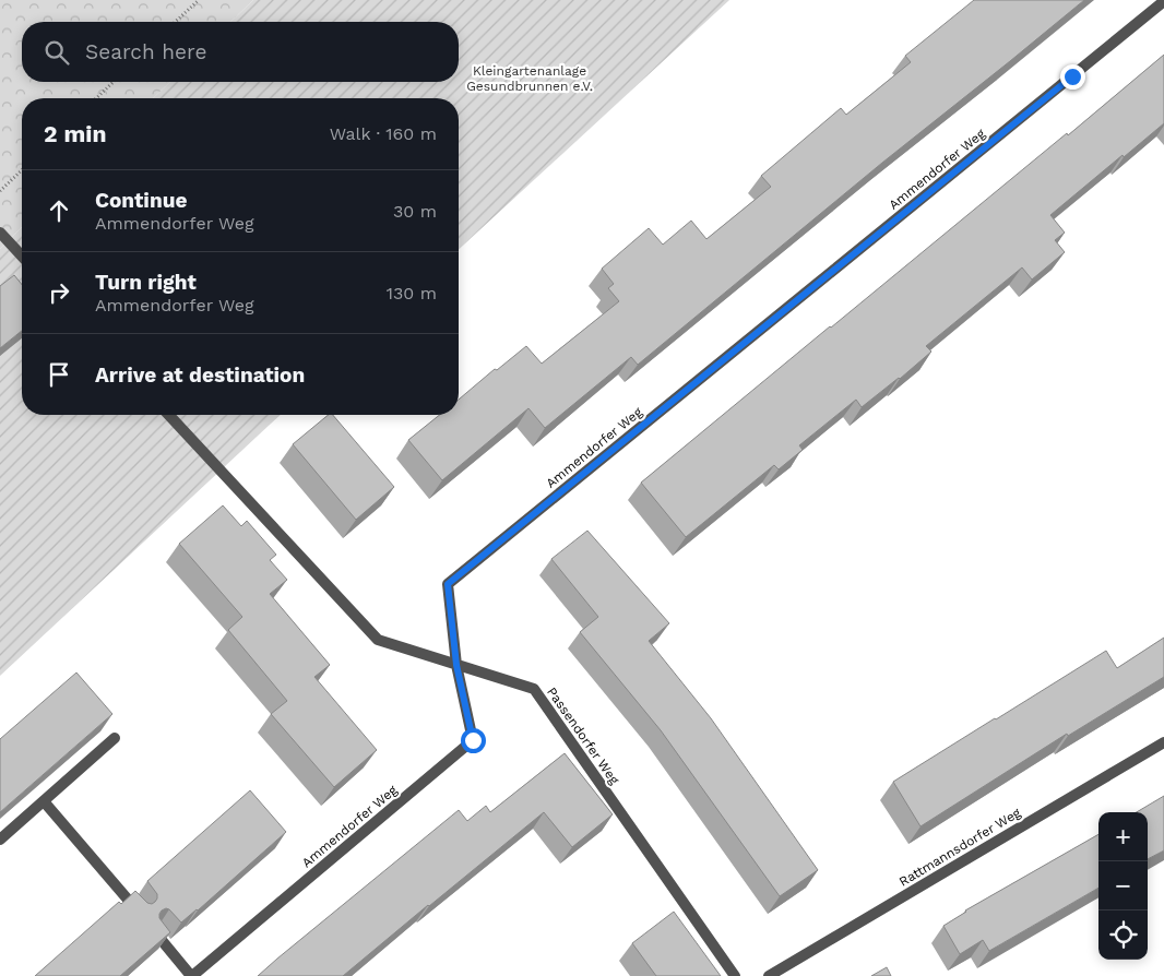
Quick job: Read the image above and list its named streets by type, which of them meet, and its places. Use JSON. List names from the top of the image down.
{
  "streets": {
    "street": ["Ammendorfer Weg", "Passendorfer Weg", "Rattmannsdorfer Weg"]
  },
  "crossings": [
    ["Ammendorfer Weg", "Passendorfer Weg"]
  ],
  "parks": ["Kleingartenanlage Gesundbrunnen e.V."],
  "page": {
    "search": "Search here",
    "heading": ["2 min", "Walk · 160 m"],
    "list": [
      ["Continue", "Ammendorfer Weg", "30 m"],
      ["Turn right", "Ammendorfer Weg", "130 m"],
      "Arrive at destination"
    ],
    "map_buttons": ["+", "−"]
  }
}
